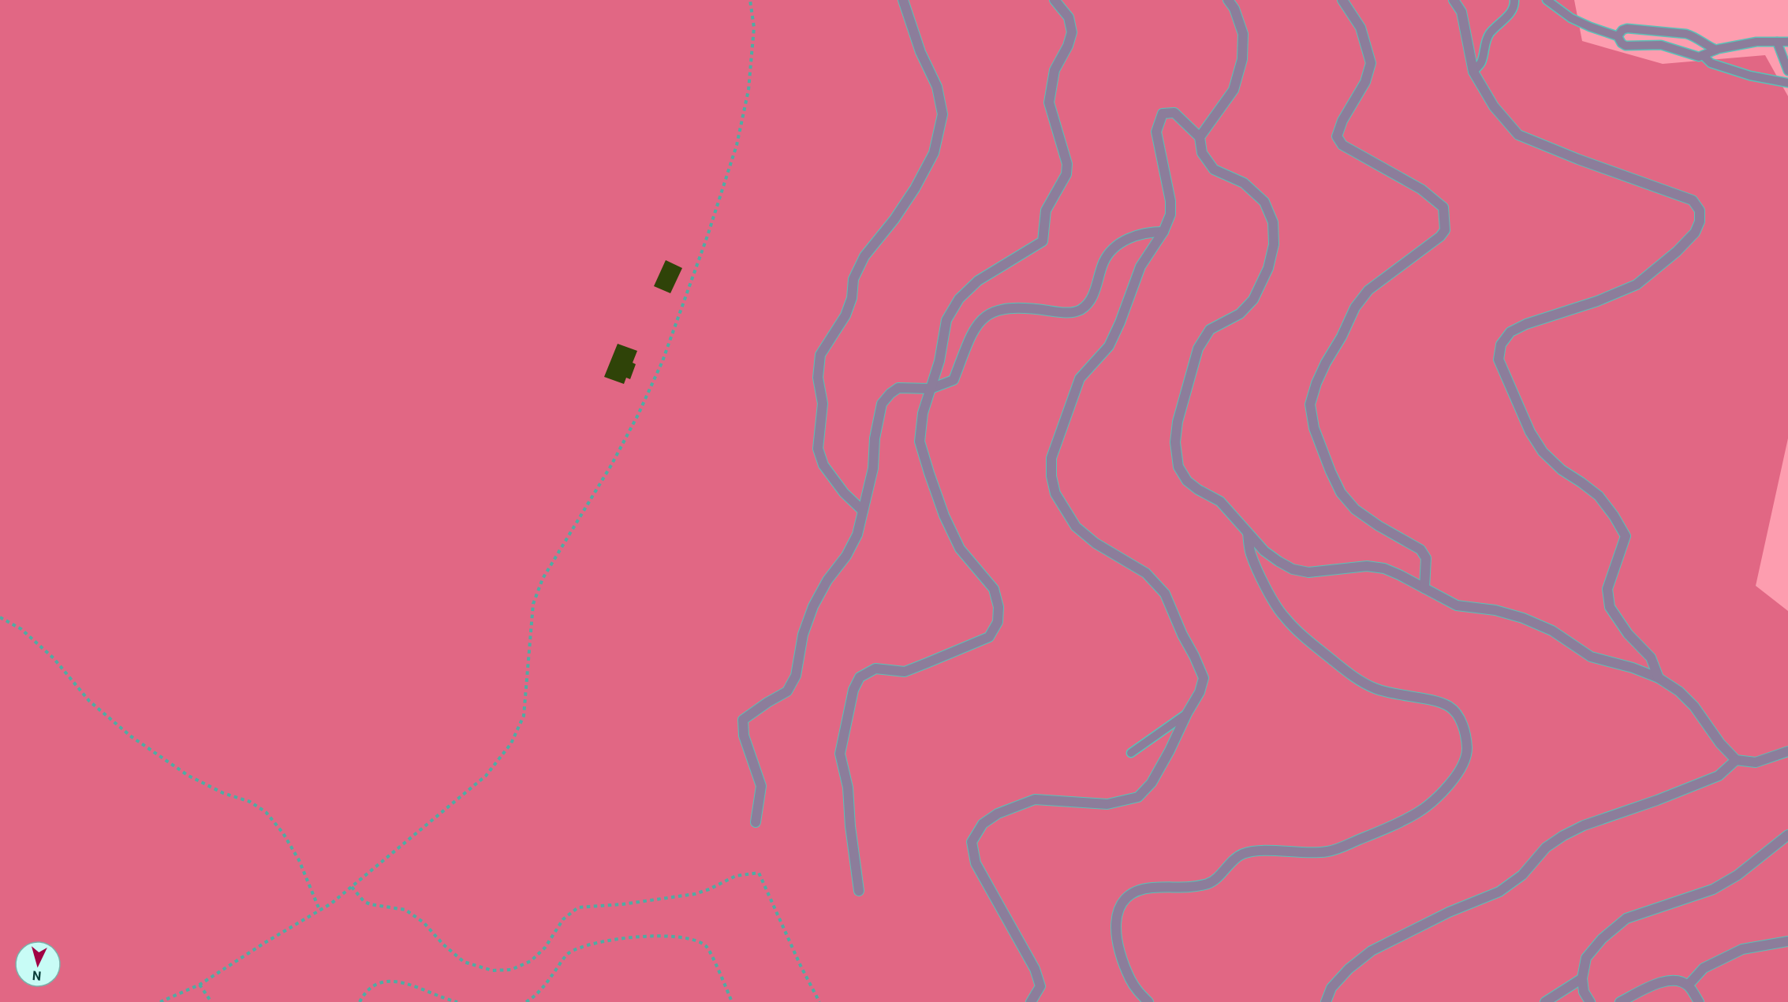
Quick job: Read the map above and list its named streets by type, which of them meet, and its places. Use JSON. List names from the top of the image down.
{
  "north": "bottom"
}
